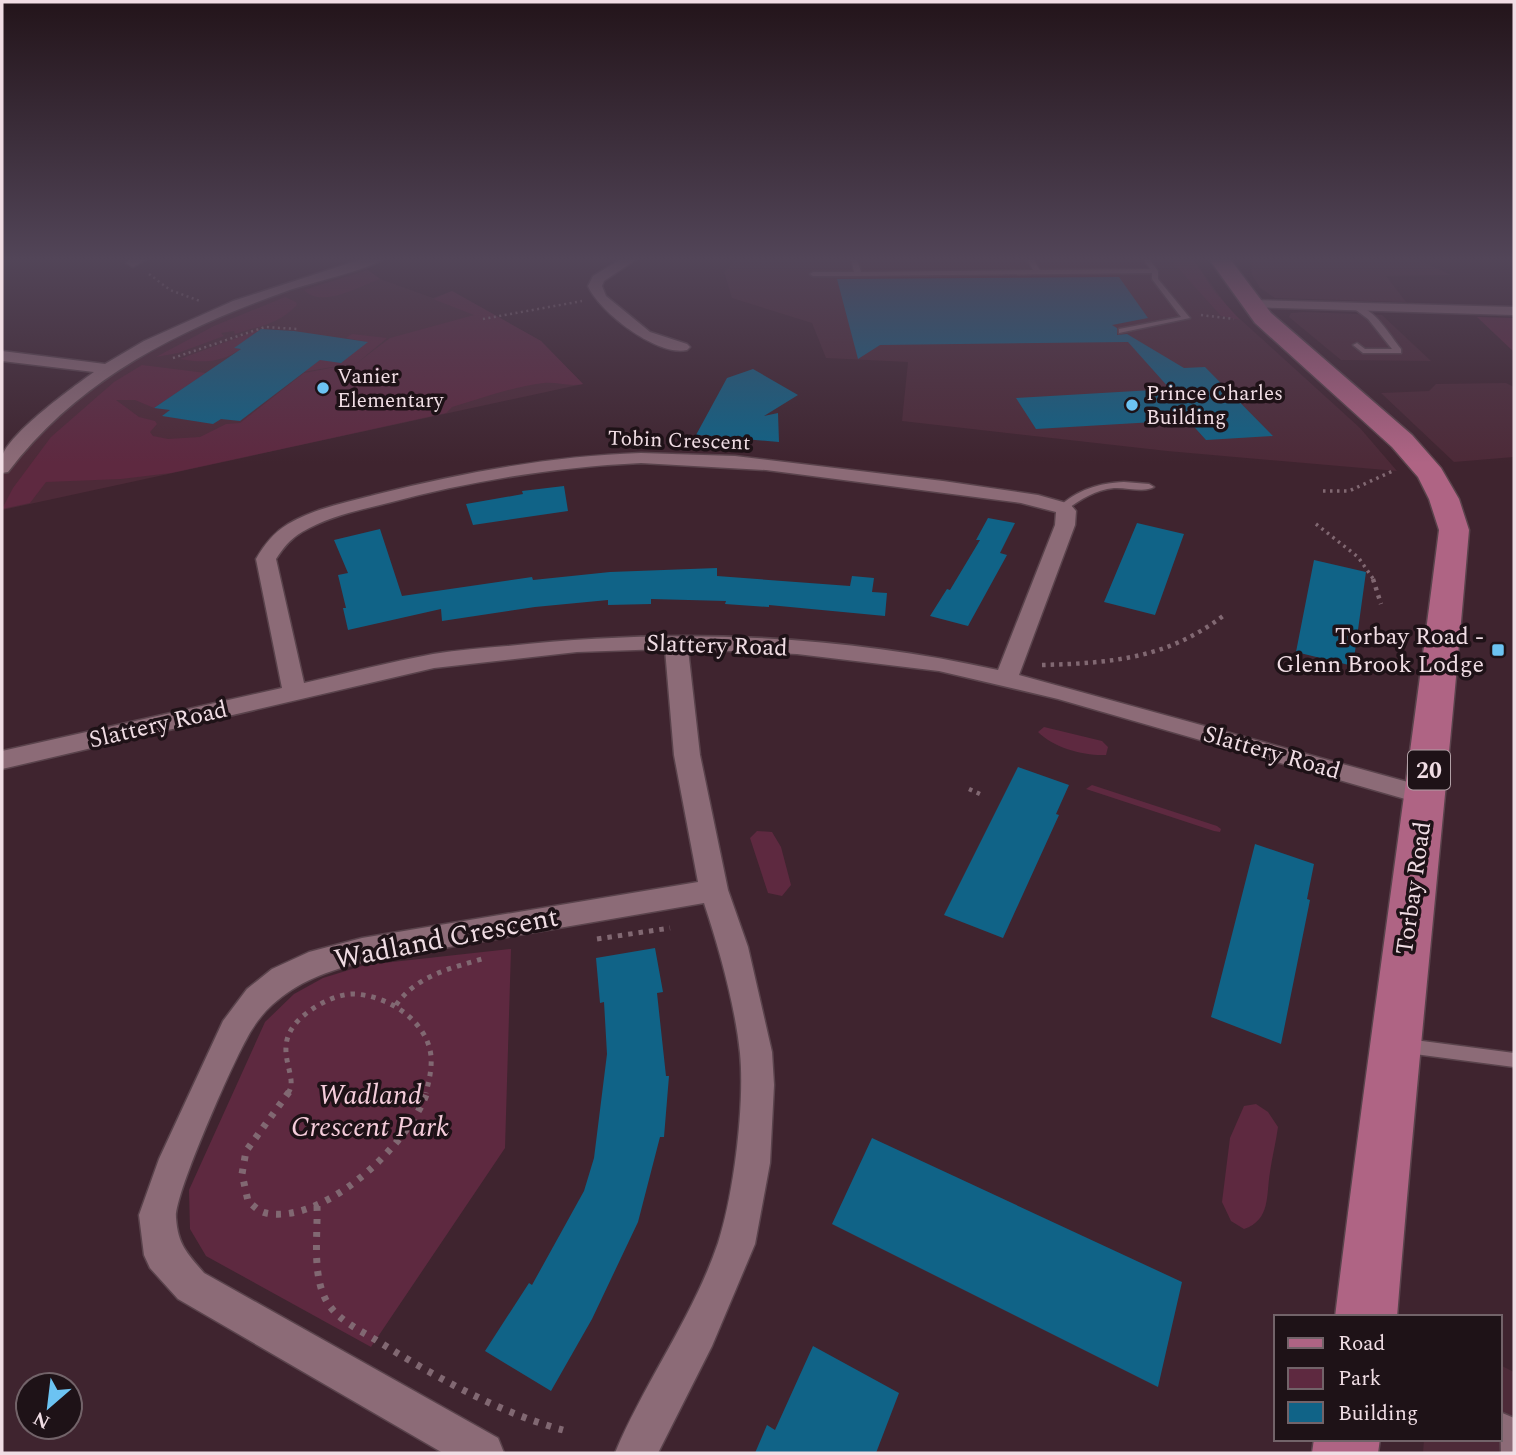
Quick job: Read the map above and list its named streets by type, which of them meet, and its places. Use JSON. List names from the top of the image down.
{
  "streets": {
    "main road": ["20", "Torbay Road"],
    "street": ["Tobin Crescent", "Slattery Road", "Wadland Crescent"]
  },
  "crossings": [
    ["Tobin Crescent", "Slattery Road"],
    ["Slattery Road", "Torbay Road"]
  ],
  "parks": ["Wadland Crescent Park"],
  "places": {
    "other": ["Vanier Elementary", "Prince Charles Building"],
    "transit": ["Torbay Road - Glenn Brook Lodge"]
  },
  "legend": ["Road", "Park", "Building"],
  "north": "bottom left"
}
